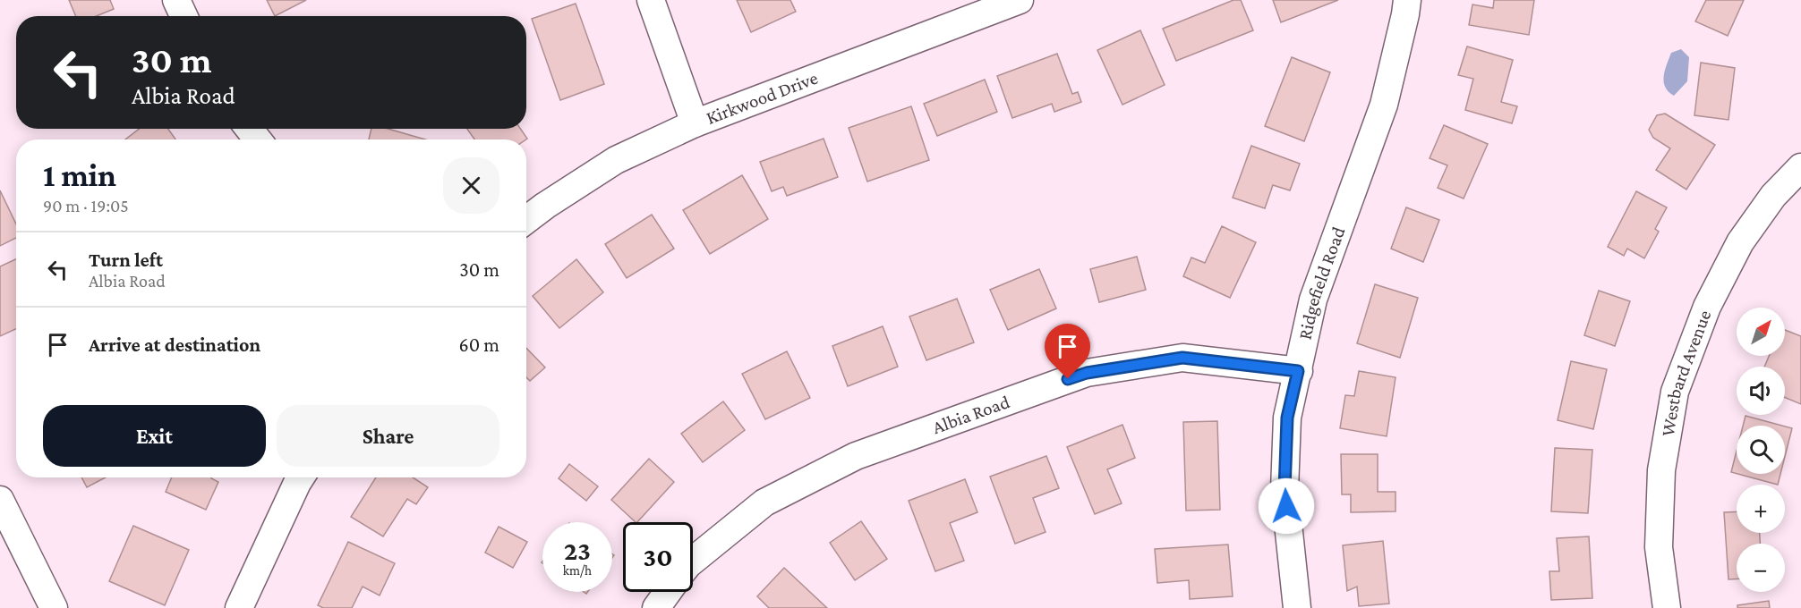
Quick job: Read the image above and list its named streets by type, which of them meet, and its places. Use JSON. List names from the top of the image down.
{
  "streets": {
    "street": [
      "Kirkwood Drive",
      "Ridgefield Road",
      "Westbard Avenue",
      "Albia Road"
    ]
  },
  "crossings": [
    ["Ridgefield Road", "Albia Road"]
  ],
  "north": "top right",
  "page": {
    "turn": ["30 m", "Albia Road"],
    "heading": ["1 min", "90 m · 19:05"],
    "list": [
      {
        "name": "Turn left",
        "note": "Albia Road",
        "value": "30 m"
      },
      {
        "name": "Arrive at destination",
        "value": "60 m"
      }
    ],
    "map_buttons": ["+", "−"],
    "buttons": ["Exit", "Share"],
    "speed": "23 km/h",
    "limit": "30"
  }
}
